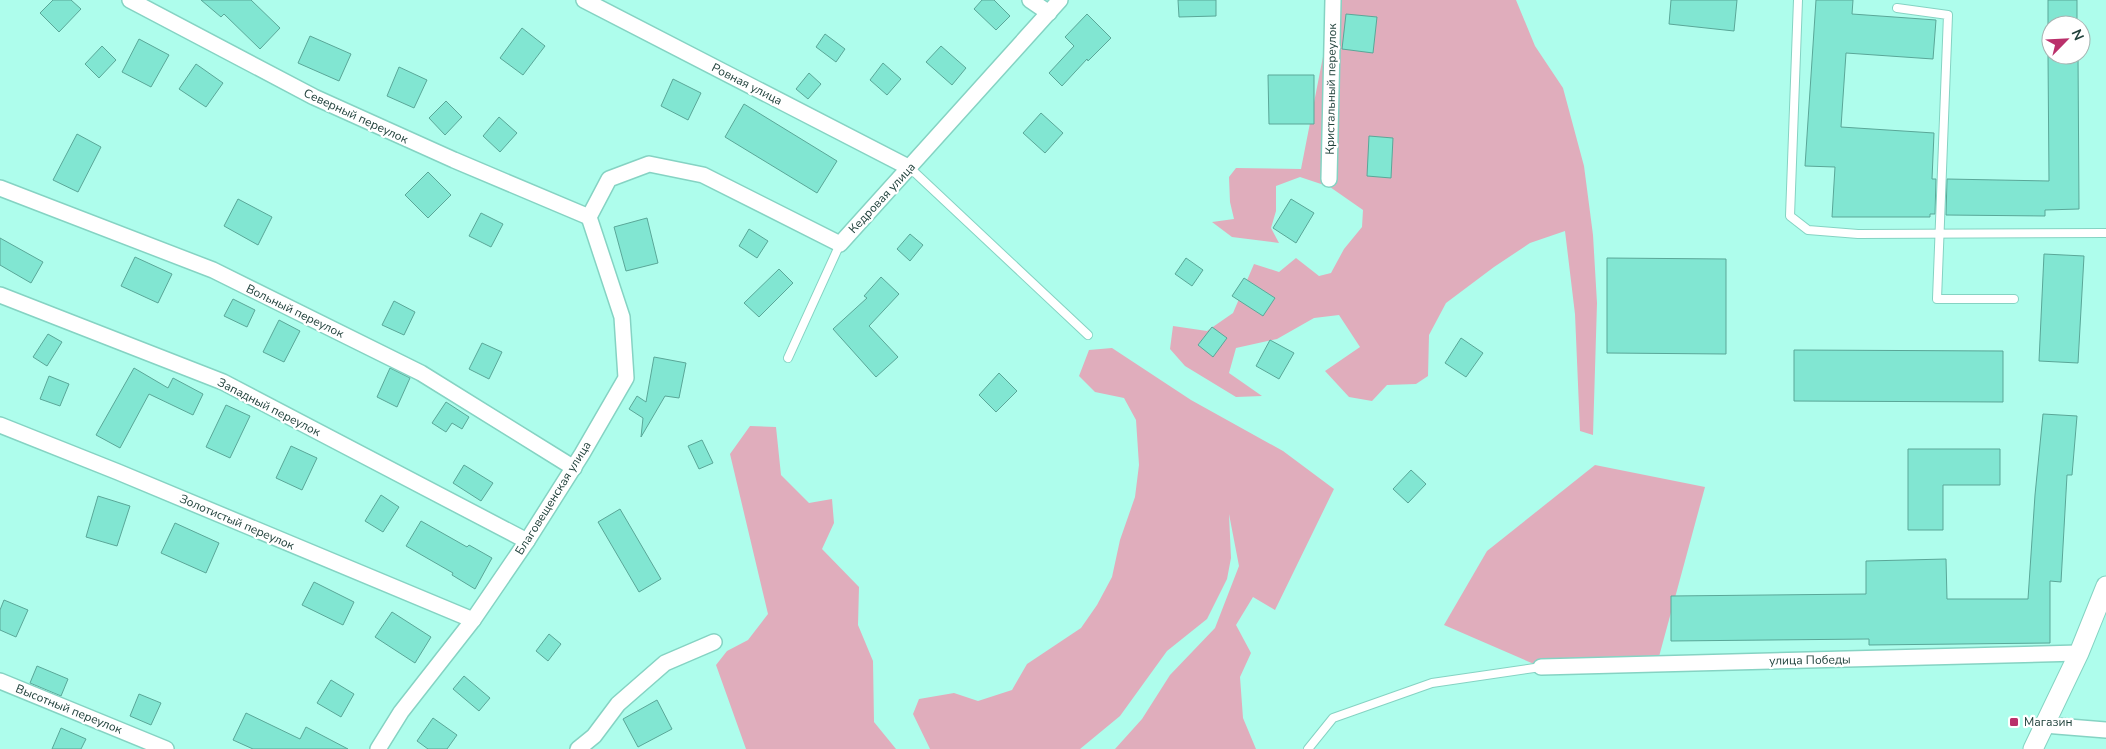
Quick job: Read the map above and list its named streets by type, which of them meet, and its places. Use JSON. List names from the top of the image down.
{
  "streets": {
    "street": [
      "Ровная улица",
      "Кристальный переулок",
      "Северный переулок",
      "Кедровая улица",
      "Вольный переулок",
      "Западный переулок",
      "Благовещенская улица",
      "Золотистый переулок",
      "улица Победы",
      "Высотный переулок"
    ]
  },
  "crossings": [
    ["Ровная улица", "Кедровая улица"],
    ["Северный переулок", "Кедровая улица"],
    ["Северный переулок", "Благовещенская улица"],
    ["Кедровая улица", "Благовещенская улица"],
    ["Вольный переулок", "Благовещенская улица"],
    ["Западный переулок", "Благовещенская улица"],
    ["Благовещенская улица", "Золотистый переулок"]
  ],
  "places": {
    "transit": ["Магазин"]
  },
  "north": "top right"
}
